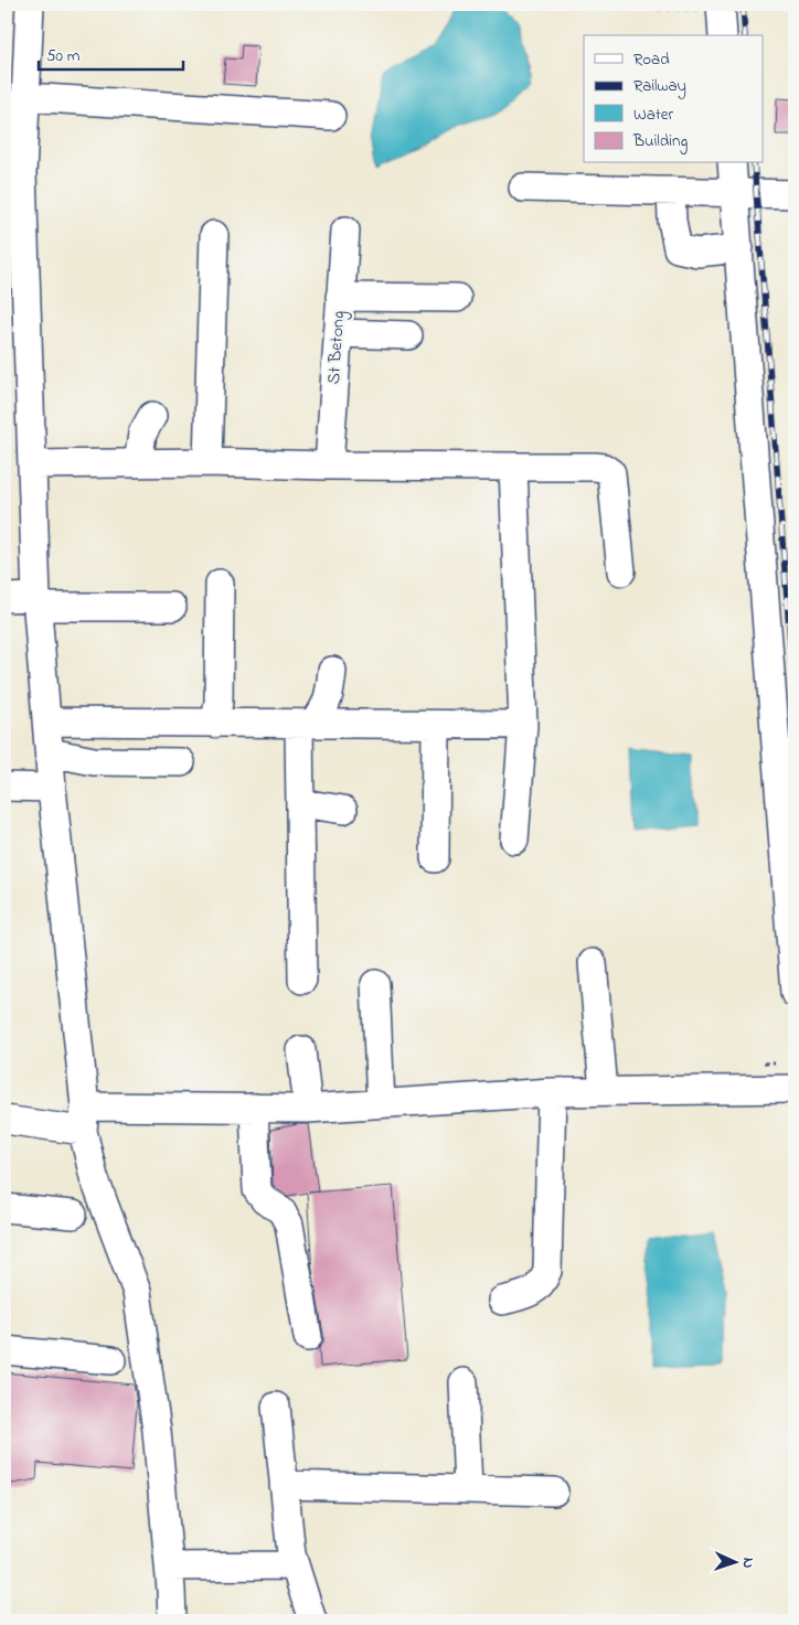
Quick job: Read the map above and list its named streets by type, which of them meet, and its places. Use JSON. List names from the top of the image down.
{
  "streets": {
    "street": ["St Betong"]
  },
  "legend": [
    "Road",
    "Railway",
    "Water",
    "Building"
  ],
  "scale_bar": "50 m",
  "north": "right"
}
